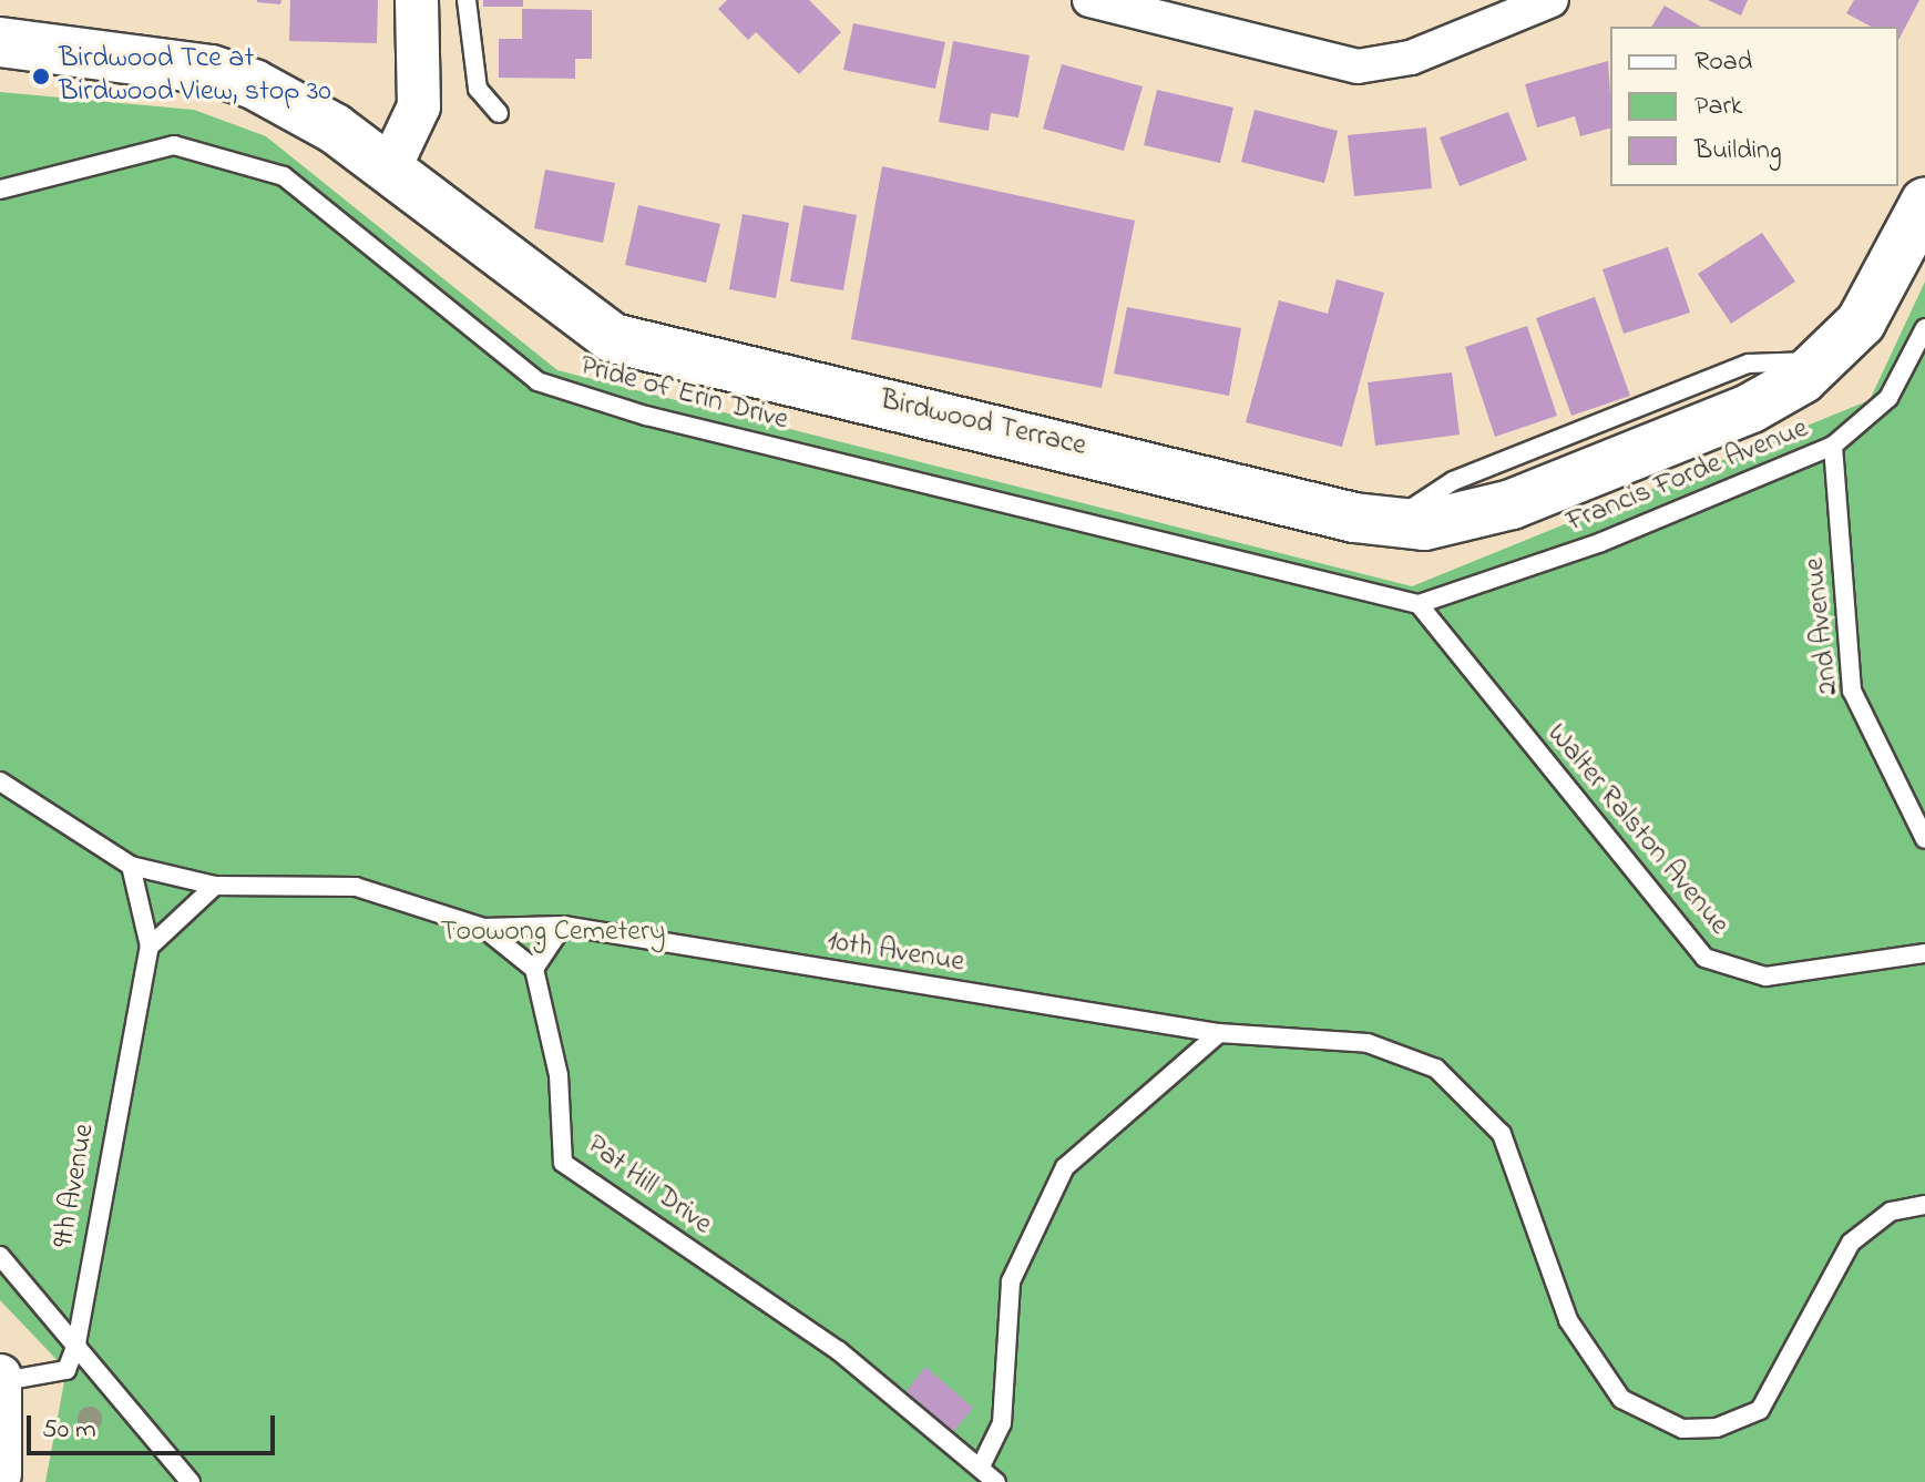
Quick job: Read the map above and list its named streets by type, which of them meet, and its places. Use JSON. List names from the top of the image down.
{
  "streets": {
    "main road": ["Birdwood Terrace"],
    "lane": [
      "Pride of Erin Drive",
      "Francis Forde Avenue",
      "2nd Avenue",
      "Walter Ralston Avenue",
      "10th Avenue",
      "9th Avenue",
      "Pat Hill Drive"
    ]
  },
  "crossings": [
    ["Pride of Erin Drive", "Francis Forde Avenue"],
    ["Pride of Erin Drive", "Walter Ralston Avenue"],
    ["Francis Forde Avenue", "2nd Avenue"],
    ["Francis Forde Avenue", "Walter Ralston Avenue"]
  ],
  "parks": ["Toowong Cemetery"],
  "places": ["Birdwood Tce at Birdwood View, stop 30"],
  "legend": ["Road", "Park", "Building"],
  "scale_bar": "50 m"
}
